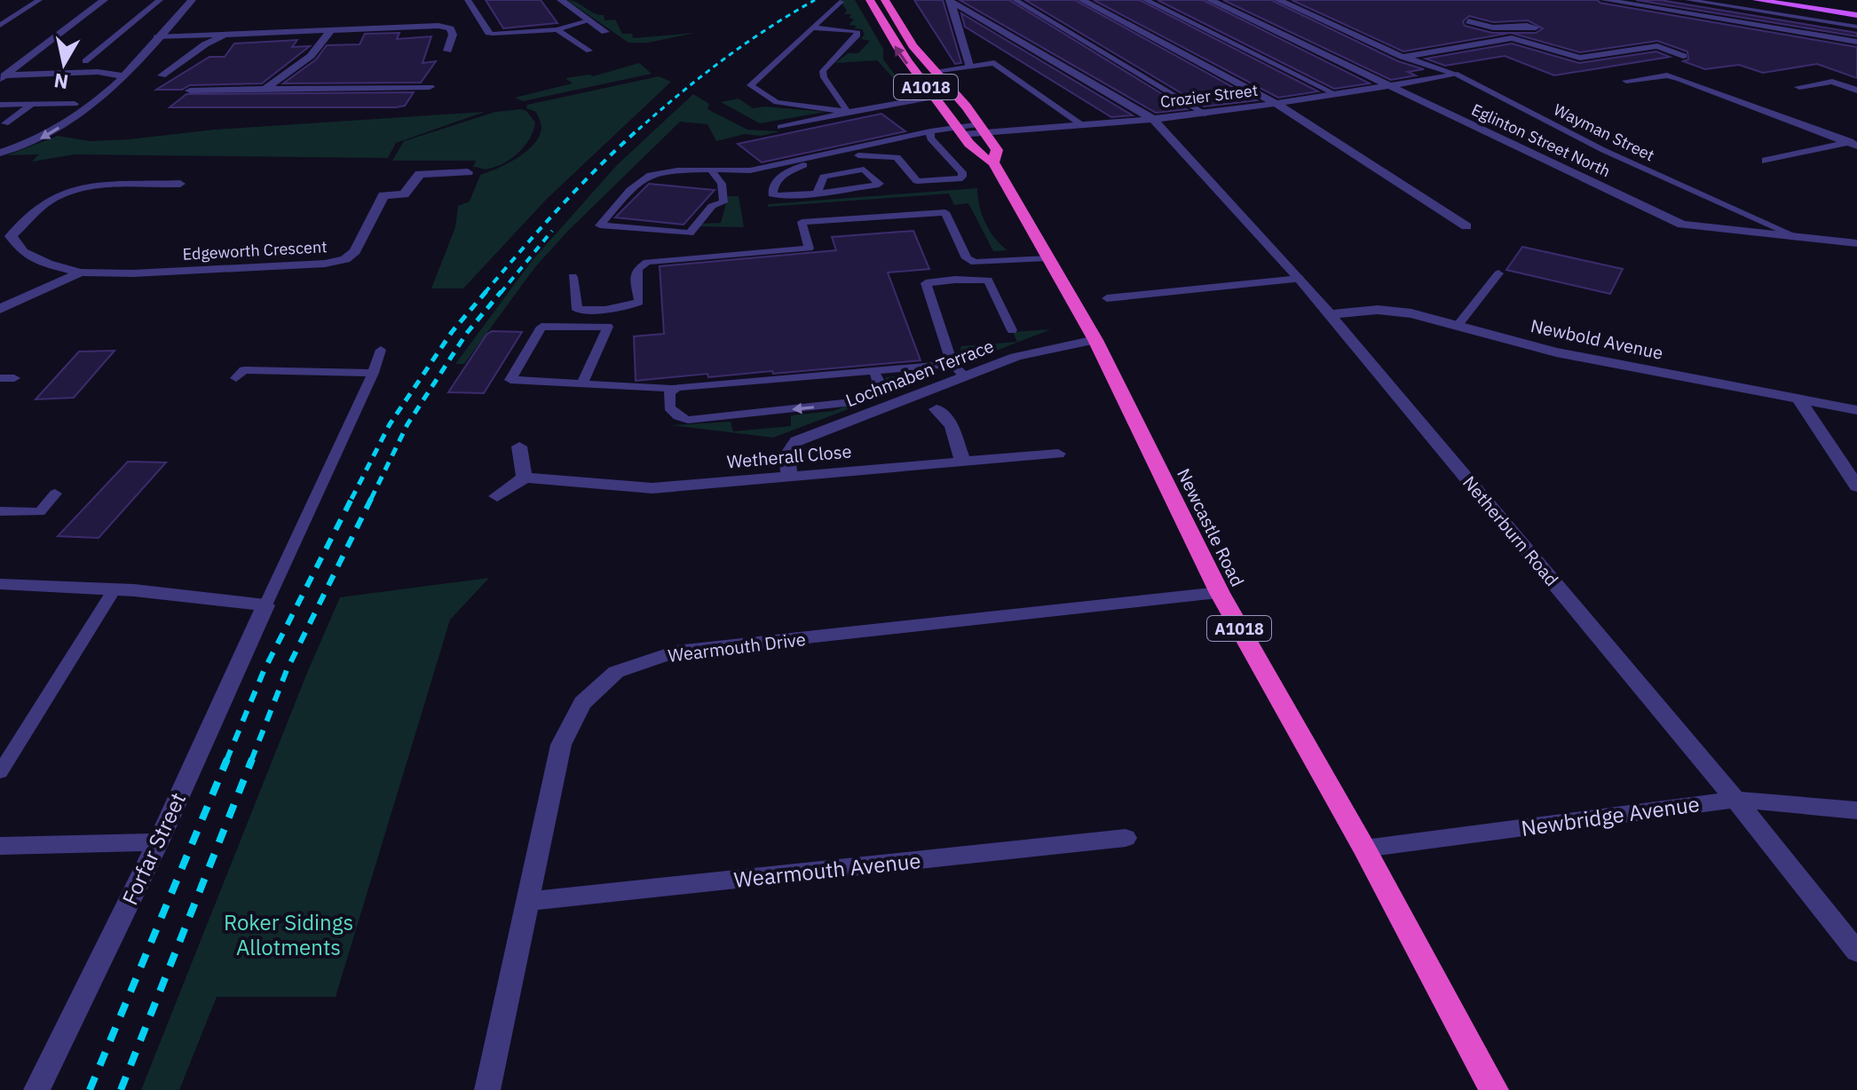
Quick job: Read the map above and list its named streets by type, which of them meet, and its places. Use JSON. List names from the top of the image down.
{
  "streets": {
    "highway": ["A1018", "Newcastle Road"],
    "street": [
      "Crozier Street",
      "Wayman Street",
      "Eglinton Street North",
      "Edgeworth Crescent",
      "Newbold Avenue",
      "Lochmaben Terrace",
      "Wetherall Close",
      "Netherburn Road",
      "Wearmouth Drive",
      "Newbridge Avenue",
      "Forfar Street",
      "Wearmouth Avenue"
    ]
  },
  "crossings": [
    ["A1018", "Crozier Street"],
    ["A1018", "Newcastle Road"],
    ["Crozier Street", "Wayman Street"],
    ["Crozier Street", "Eglinton Street North"],
    ["Crozier Street", "Newcastle Road"],
    ["Crozier Street", "Netherburn Road"],
    ["Wayman Street", "Eglinton Street North"],
    ["Newbold Avenue", "Netherburn Road"],
    ["Lochmaben Terrace", "Wetherall Close"],
    ["Lochmaben Terrace", "Newcastle Road"],
    ["Newcastle Road", "Wearmouth Drive"],
    ["Newcastle Road", "Newbridge Avenue"],
    ["Netherburn Road", "Newbridge Avenue"],
    ["Wearmouth Drive", "Wearmouth Avenue"]
  ],
  "parks": ["Roker Sidings Allotments"],
  "north": "bottom"
}
